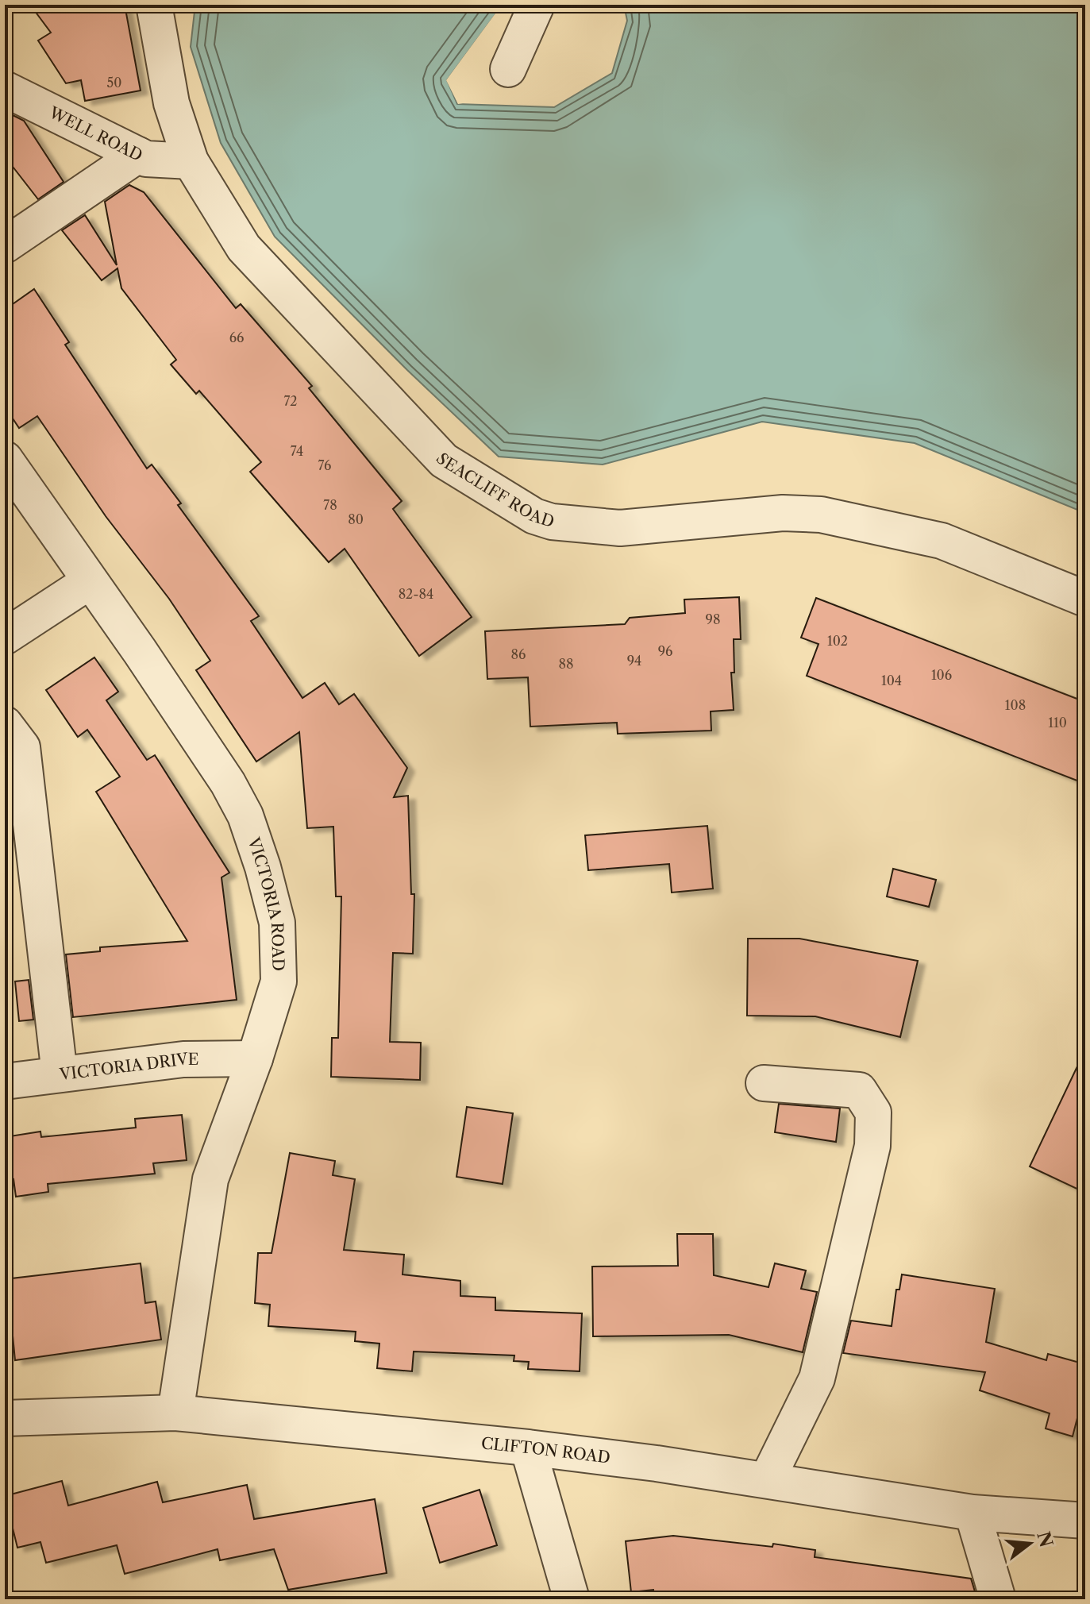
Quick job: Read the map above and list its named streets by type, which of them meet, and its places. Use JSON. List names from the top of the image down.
{
  "streets": {
    "street": [
      "WELL ROAD",
      "SEACLIFF ROAD",
      "VICTORIA ROAD",
      "VICTORIA DRIVE",
      "CLIFTON ROAD"
    ]
  },
  "crossings": [
    ["WELL ROAD", "SEACLIFF ROAD"],
    ["VICTORIA ROAD", "VICTORIA DRIVE"],
    ["VICTORIA ROAD", "CLIFTON ROAD"]
  ],
  "house_numbers": [
    "50",
    "66",
    "72",
    "74",
    "76",
    "78",
    "80",
    "82-84",
    "98",
    "102",
    "96",
    "86",
    "94",
    "88",
    "106",
    "104",
    "108",
    "110"
  ],
  "north": "right"
}
